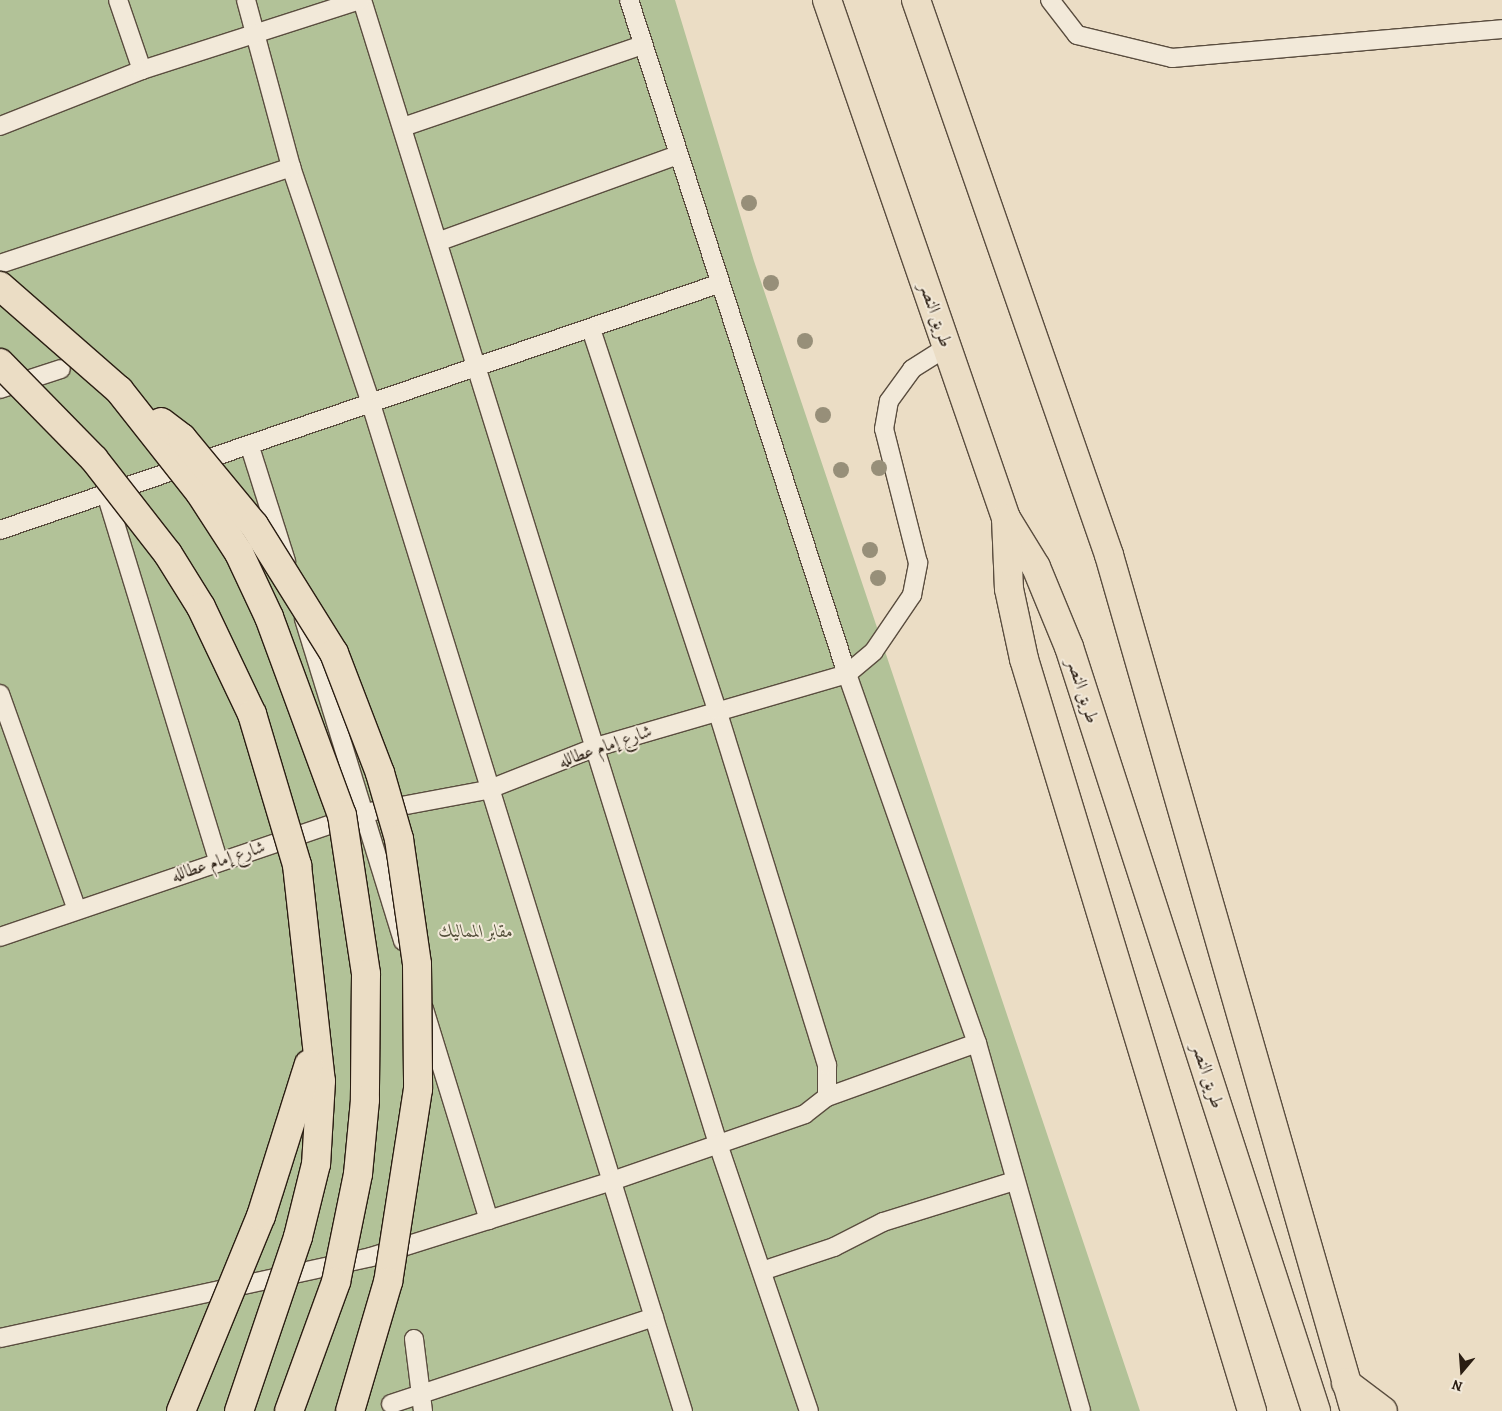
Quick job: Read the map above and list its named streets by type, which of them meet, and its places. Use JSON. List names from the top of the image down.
{
  "streets": {
    "highway": ["طريق النصر"],
    "lane": ["شارع إمام عطالله"]
  },
  "crossings": [
    ["طريق النصر", "شارع إمام عطالله"]
  ],
  "parks": ["مقابر المماليك"],
  "north": "bottom"
}
